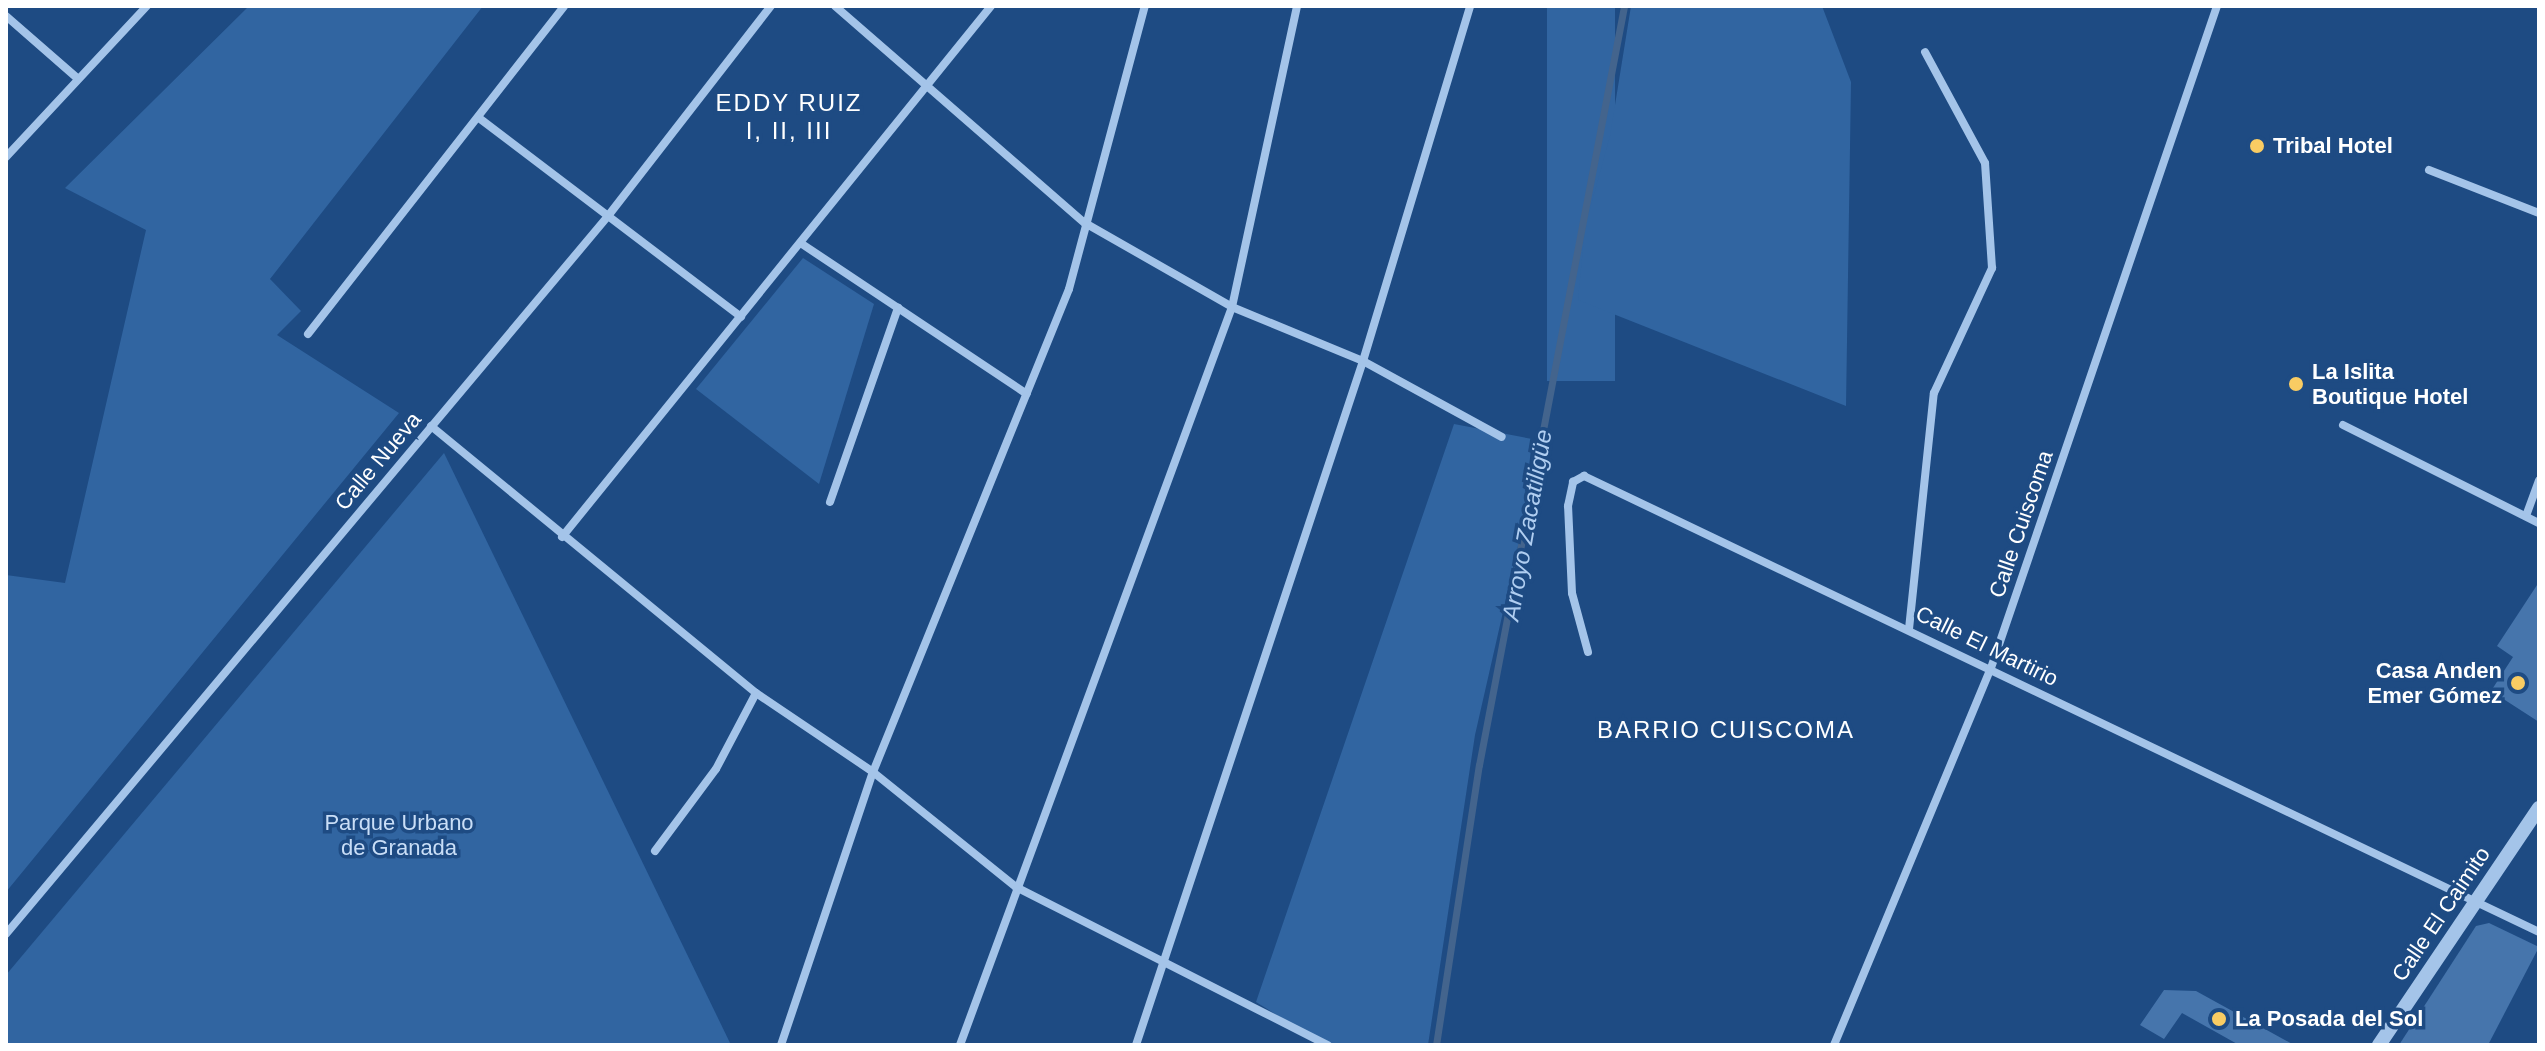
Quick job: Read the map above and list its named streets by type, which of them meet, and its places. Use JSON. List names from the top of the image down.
{
  "streets": {
    "street": [
      "Calle Nueva",
      "Calle Cuiscoma",
      "Calle El Martirio",
      "Calle El Caimito"
    ]
  },
  "crossings": [
    ["Calle Cuiscoma", "Calle El Martirio"],
    ["Calle El Martirio", "Calle El Caimito"]
  ],
  "districts": ["EDDY RUIZ I, II, III", "BARRIO CUISCOMA"],
  "water": ["Arroyo Zacatiligüe"],
  "parks": ["Parque Urbano de Granada"],
  "places": [
    "Tribal Hotel",
    "La Islita Boutique Hotel",
    "Casa Anden Emer Gómez",
    "La Posada del Sol"
  ]
}
